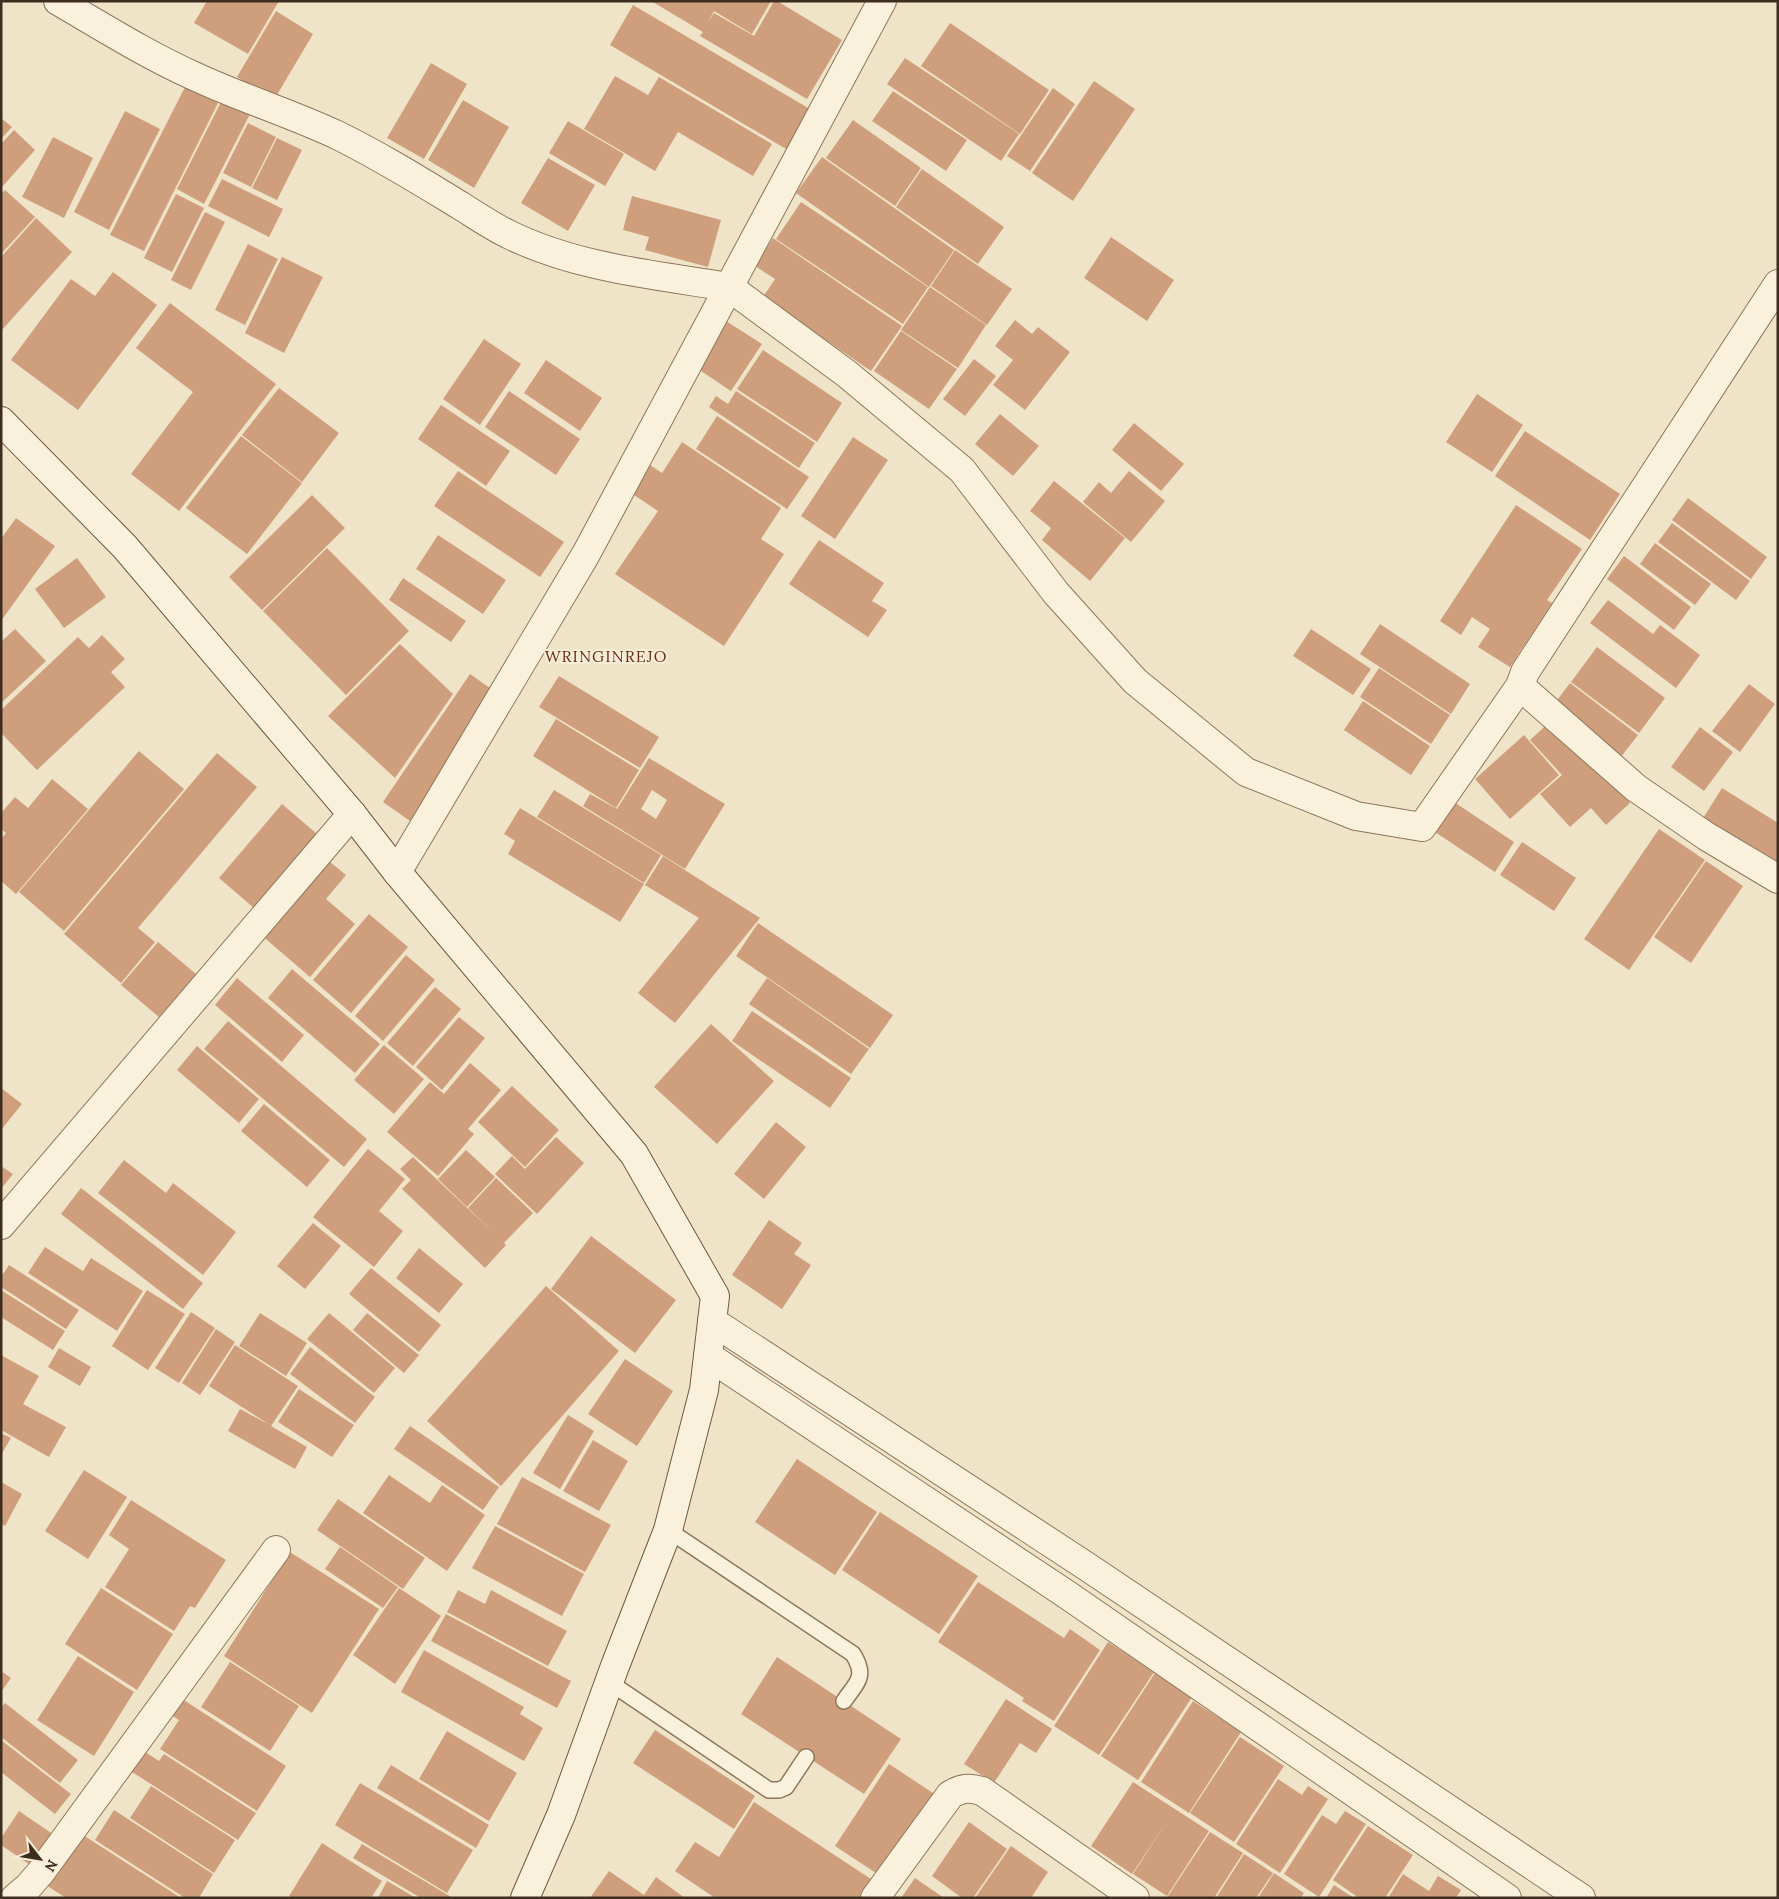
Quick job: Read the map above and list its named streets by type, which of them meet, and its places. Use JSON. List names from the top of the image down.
{
  "districts": ["WRINGINREJO"],
  "north": "bottom right"
}
